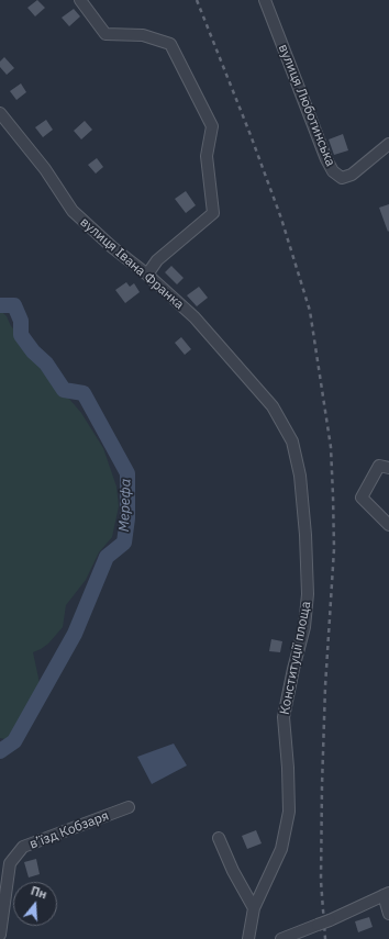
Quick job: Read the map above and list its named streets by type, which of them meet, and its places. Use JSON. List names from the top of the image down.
{
  "streets": {
    "street": [
      "вулиця Люботинська",
      "вулиця Івана Франка",
      "Конституції площа",
      "в’їзд Кобзаря"
    ]
  },
  "crossings": [
    ["вулиця Івана Франка", "Конституції площа"]
  ],
  "water": ["Мерефа"],
  "north": "top"
}
